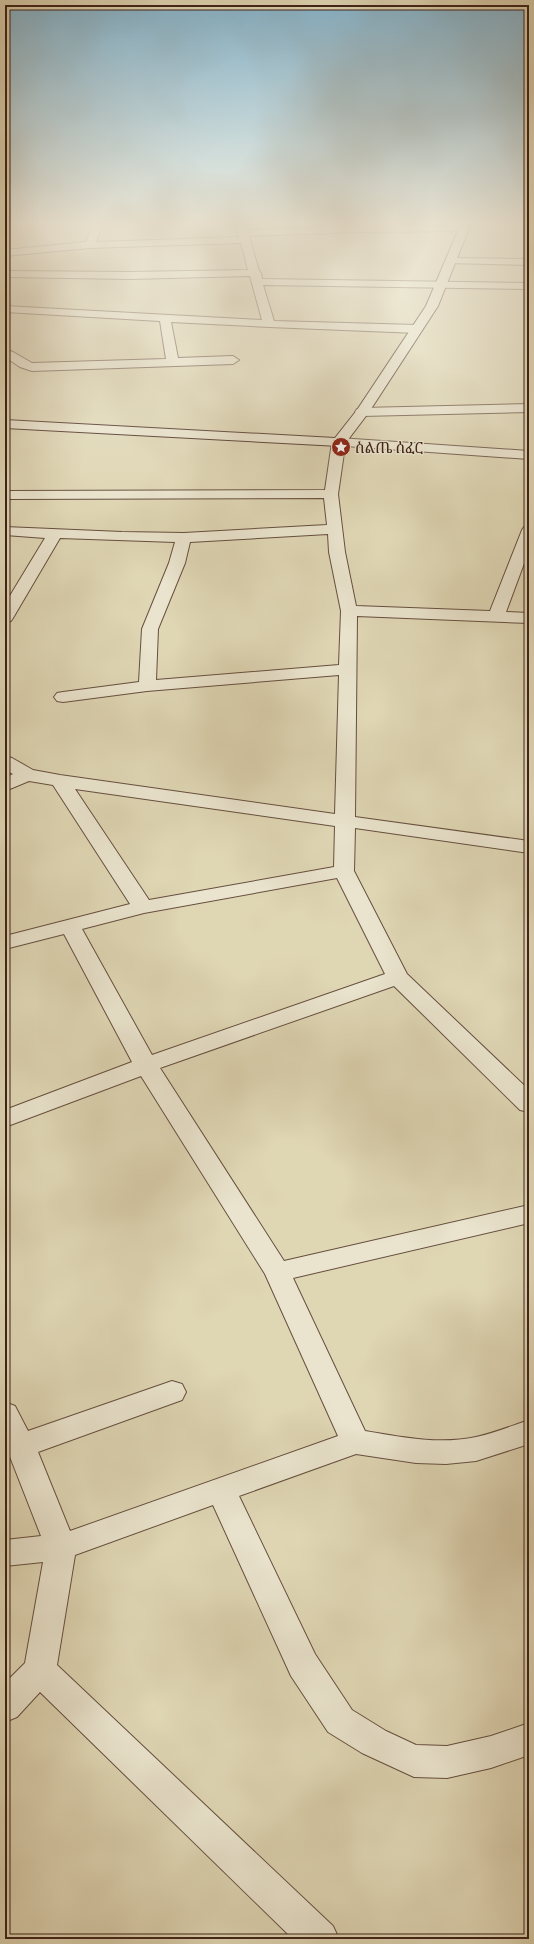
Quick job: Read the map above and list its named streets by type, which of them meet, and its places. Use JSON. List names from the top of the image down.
{
  "places": {
    "place": ["ስልጤ ሰፈር"]
  }
}
